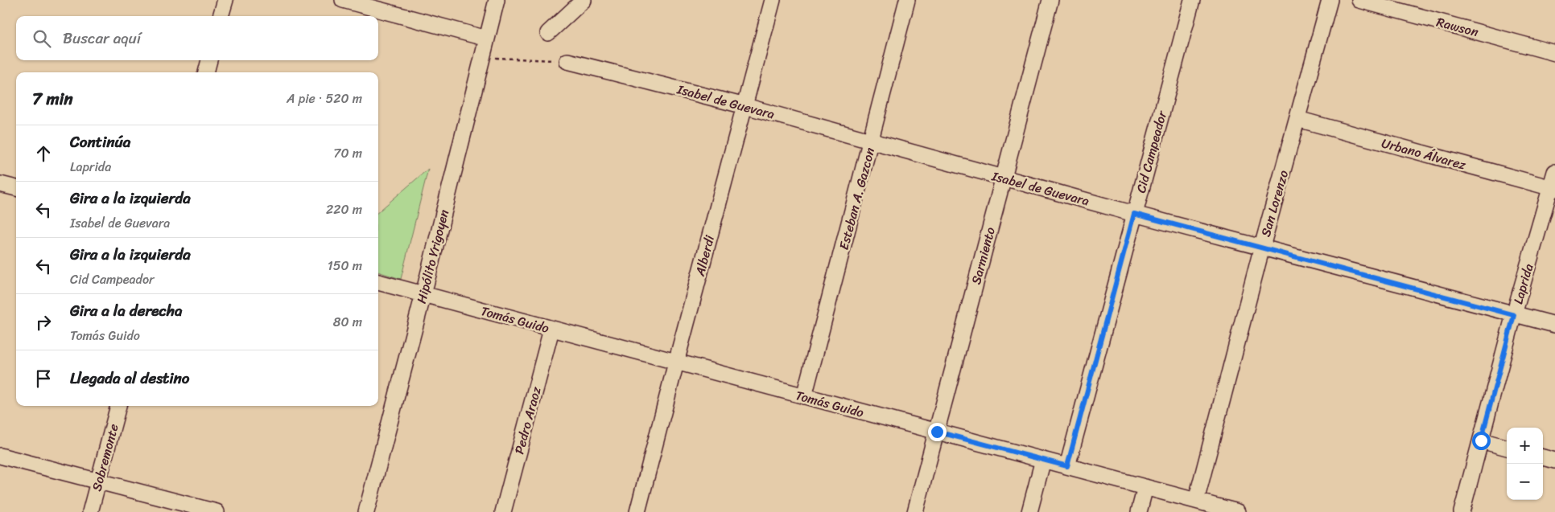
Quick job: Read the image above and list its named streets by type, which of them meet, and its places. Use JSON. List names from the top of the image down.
{
  "streets": {
    "street": [
      "Rawson",
      "Isabel de Guevara",
      "Cid Campeador",
      "Urbano Álvarez",
      "Esteban A. Gazcon",
      "San Lorenzo",
      "Alberdi",
      "Sarmiento",
      "Hipólito Yrigoyen",
      "Laprida",
      "Tomás Guido",
      "Pedro Araoz",
      "Sobremonte"
    ]
  },
  "crossings": [
    ["Isabel de Guevara", "Cid Campeador"],
    ["Isabel de Guevara", "Esteban A. Gazcon"],
    ["Isabel de Guevara", "San Lorenzo"],
    ["Isabel de Guevara", "Alberdi"],
    ["Isabel de Guevara", "Sarmiento"],
    ["Isabel de Guevara", "Laprida"],
    ["Cid Campeador", "Tomás Guido"],
    ["Urbano Álvarez", "San Lorenzo"],
    ["Urbano Álvarez", "Laprida"],
    ["Esteban A. Gazcon", "Tomás Guido"],
    ["San Lorenzo", "Tomás Guido"],
    ["Alberdi", "Tomás Guido"],
    ["Sarmiento", "Tomás Guido"],
    ["Hipólito Yrigoyen", "Tomás Guido"],
    ["Tomás Guido", "Pedro Araoz"]
  ],
  "page": {
    "search": "Buscar aquí",
    "heading": ["7 min", "A pie · 520 m"],
    "list": [
      ["Continúa", "Laprida", "70 m"],
      ["Gira a la izquierda", "Isabel de Guevara", "220 m"],
      ["Gira a la izquierda", "Cid Campeador", "150 m"],
      ["Gira a la derecha", "Tomás Guido", "80 m"],
      "Llegada al destino"
    ],
    "map_buttons": ["+", "−"]
  }
}
